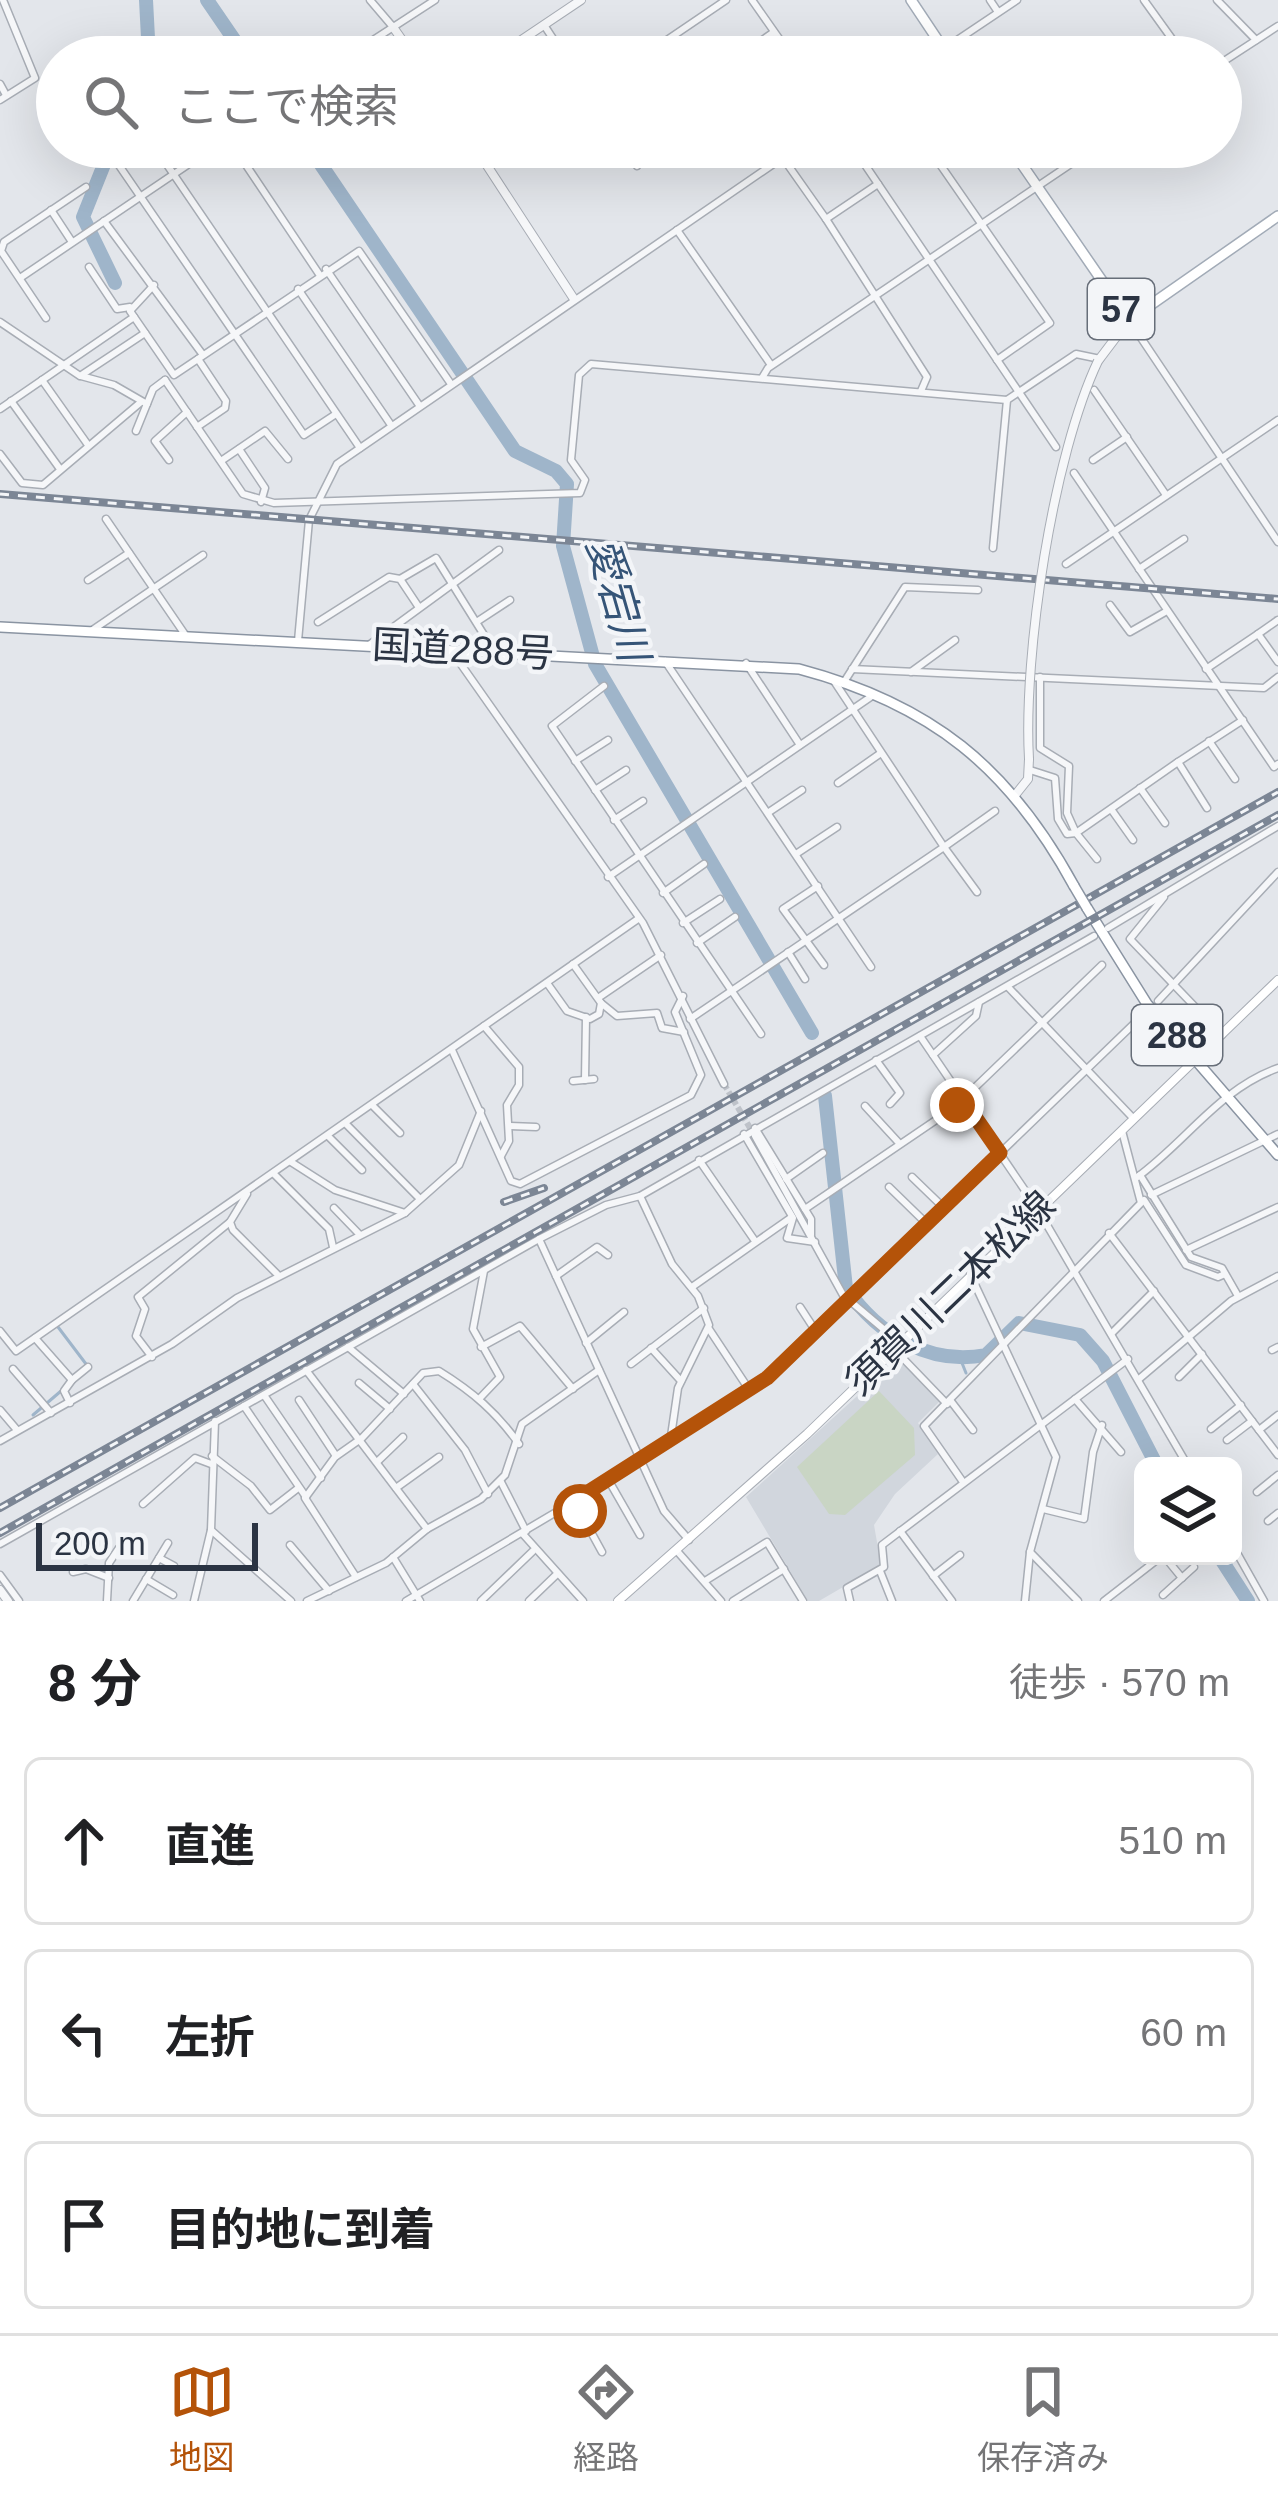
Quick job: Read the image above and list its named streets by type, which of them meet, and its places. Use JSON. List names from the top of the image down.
{
  "streets": {
    "main road": [
      "57",
      "国道288号",
      "288",
      "須賀川二本松線"
    ]
  },
  "crossings": [
    ["国道288号", "須賀川二本松線"]
  ],
  "water": ["愛宕川"],
  "scale_bar": "200 m",
  "page": {
    "search": "ここで検索",
    "scale": "200 m",
    "heading": ["8 分", "徒歩 · 570 m"],
    "list": [
      ["直進", "510 m"],
      ["左折", "60 m"],
      "目的地に到着"
    ],
    "nav": ["地図", "経路", "保存済み"]
  }
}
